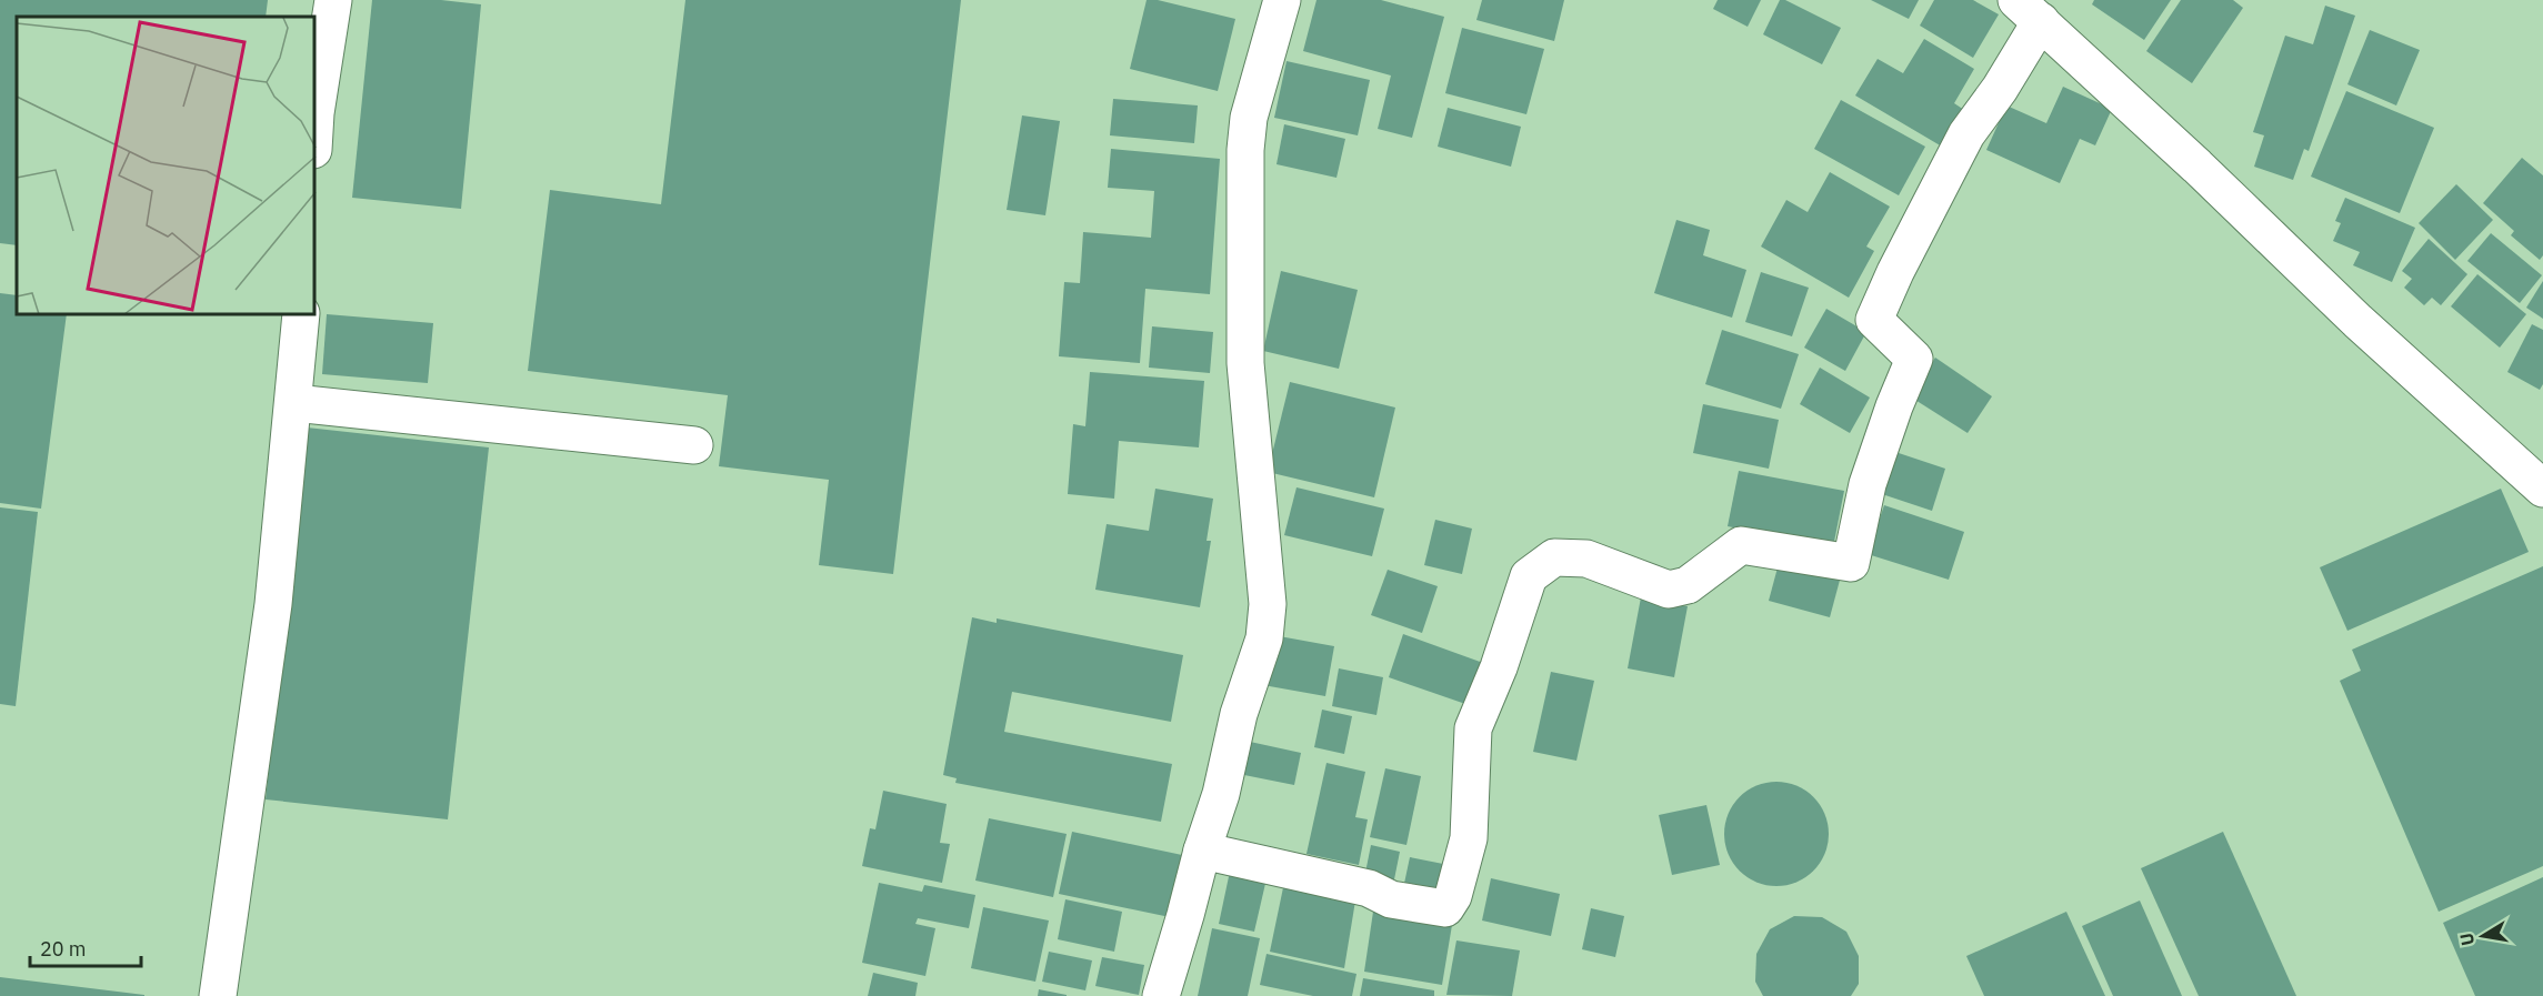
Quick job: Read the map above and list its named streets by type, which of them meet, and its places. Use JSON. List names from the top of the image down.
{
  "scale_bar": "20 m",
  "north": "left"
}
